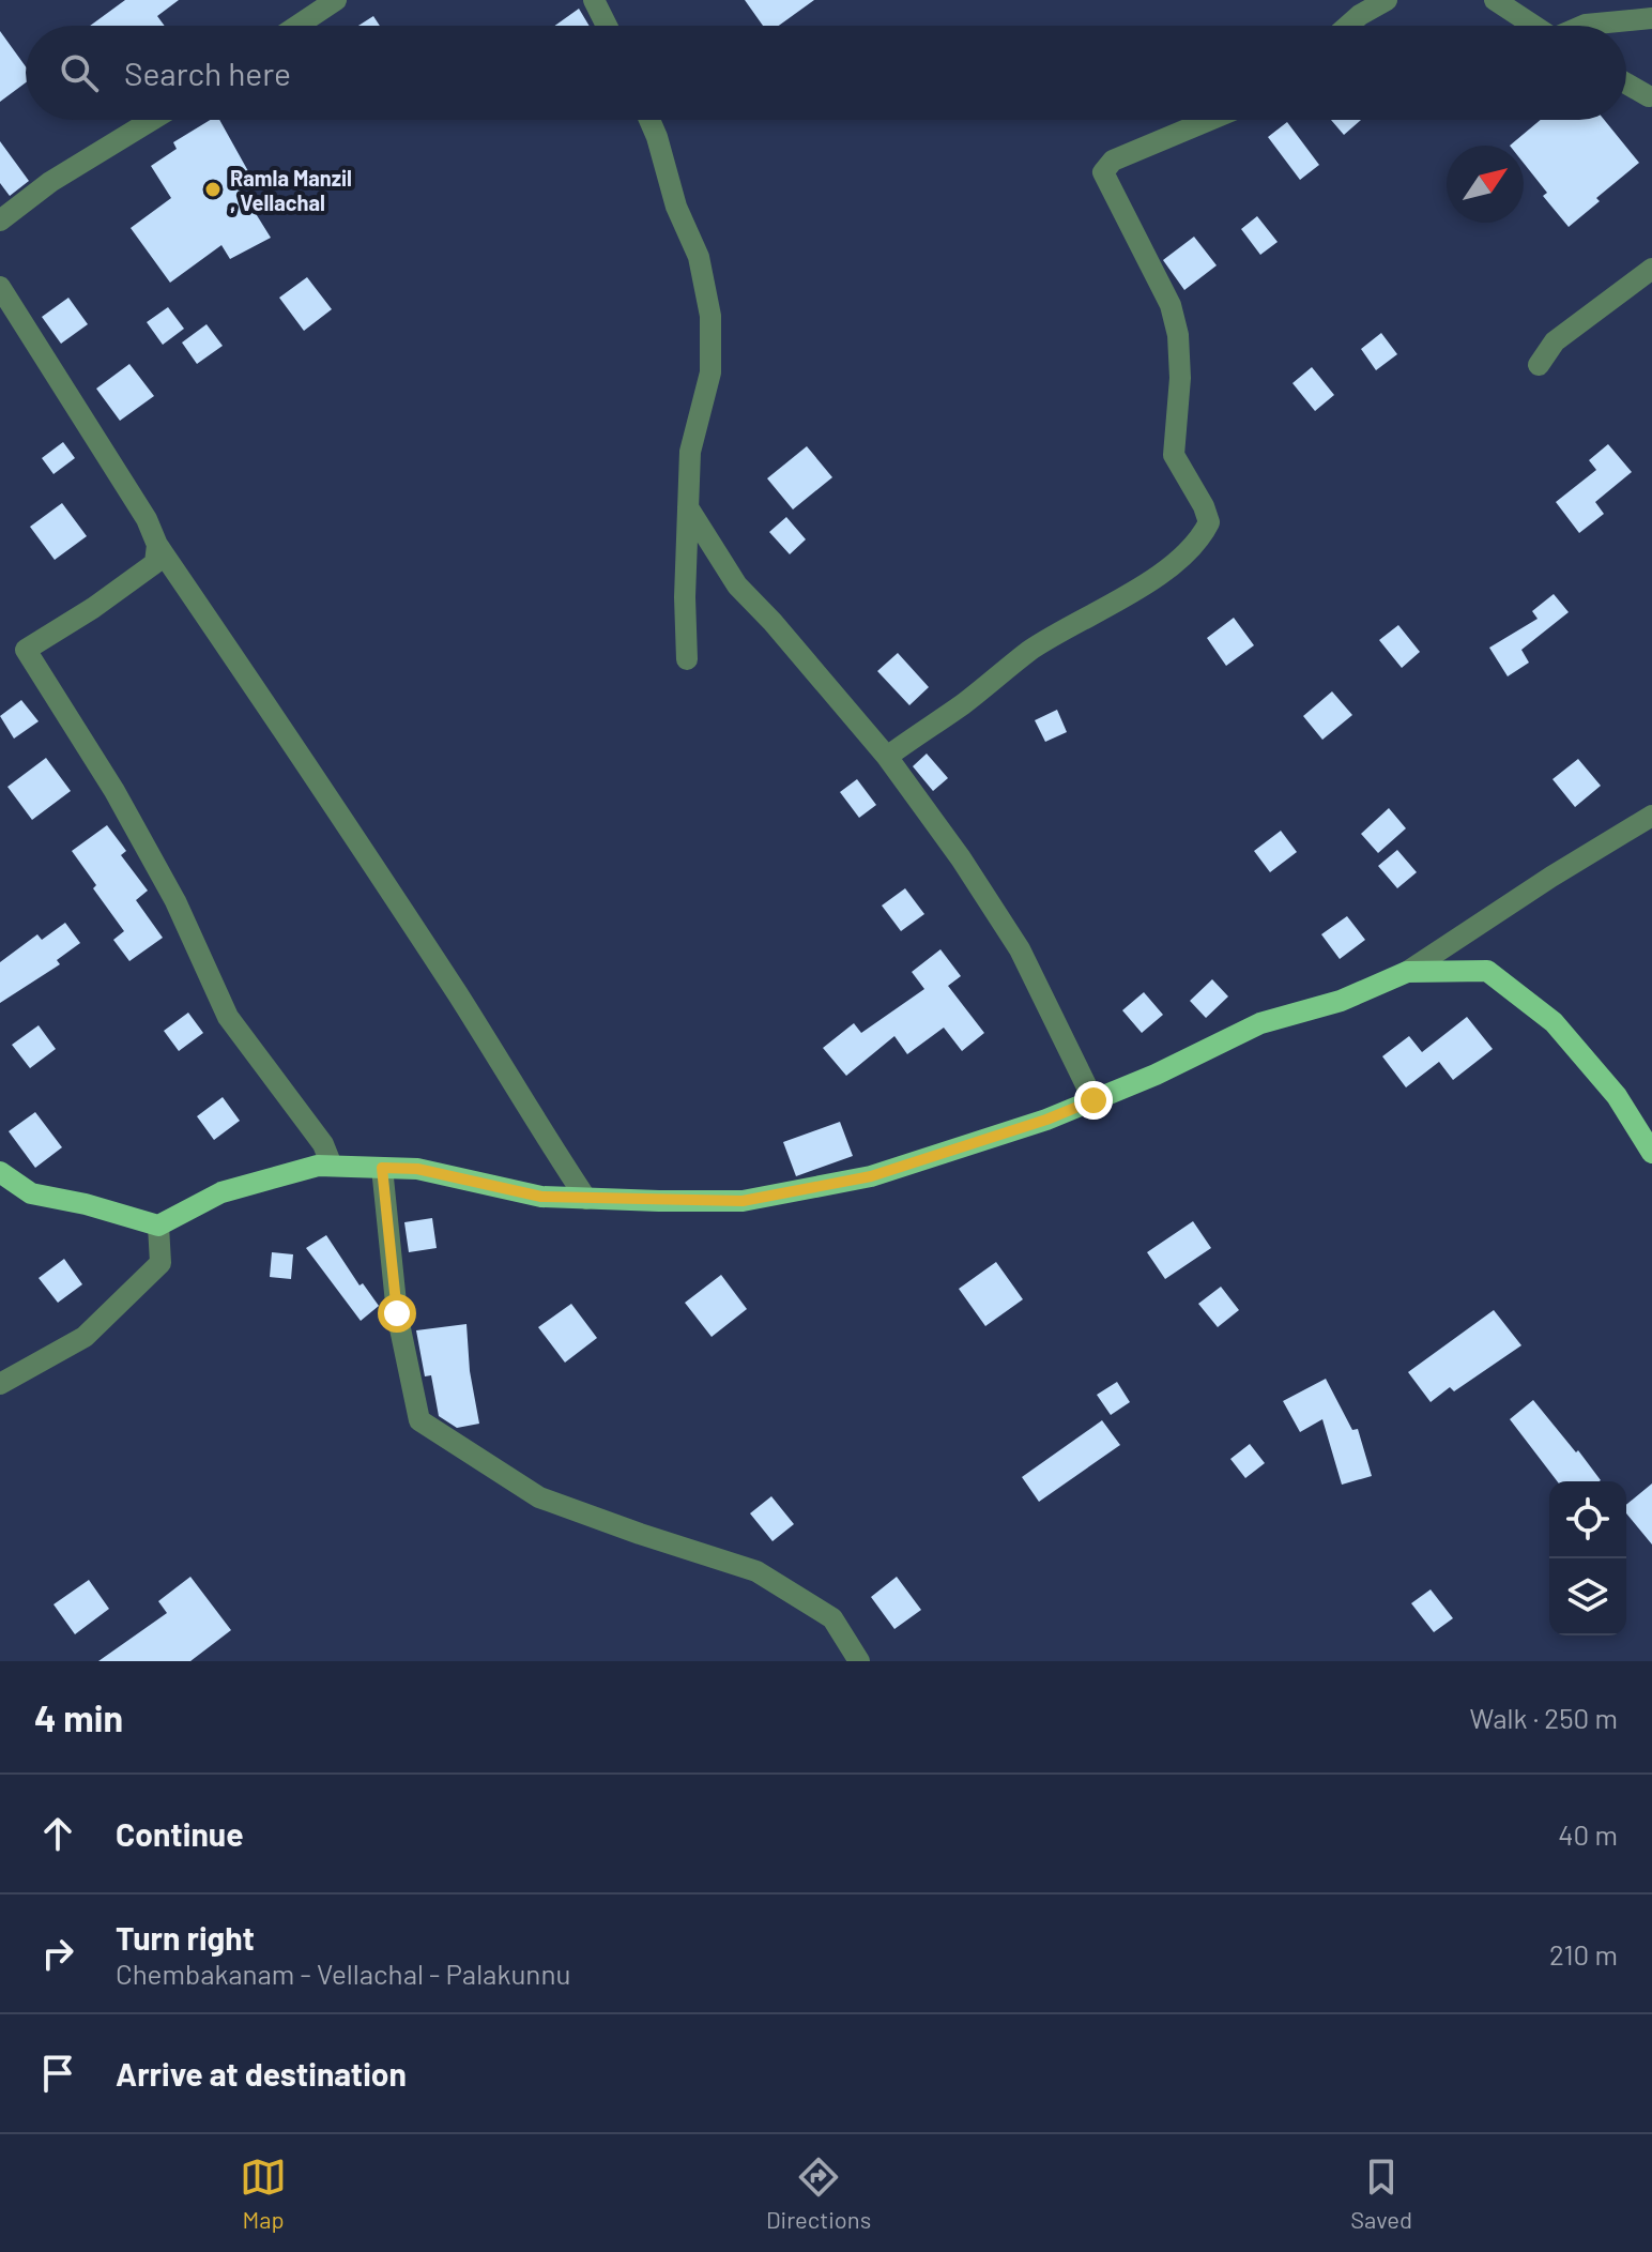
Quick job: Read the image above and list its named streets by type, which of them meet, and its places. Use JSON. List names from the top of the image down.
{
  "places": ["Ramla Manzil , Vellachal"],
  "north": "top right",
  "page": {
    "search": "Search here",
    "heading": ["4 min", "Walk · 250 m"],
    "list": [
      ["Continue", "40 m"],
      ["Turn right", "Chembakanam - Vellachal - Palakunnu", "210 m"],
      "Arrive at destination"
    ],
    "nav": ["Map", "Directions", "Saved"]
  }
}
